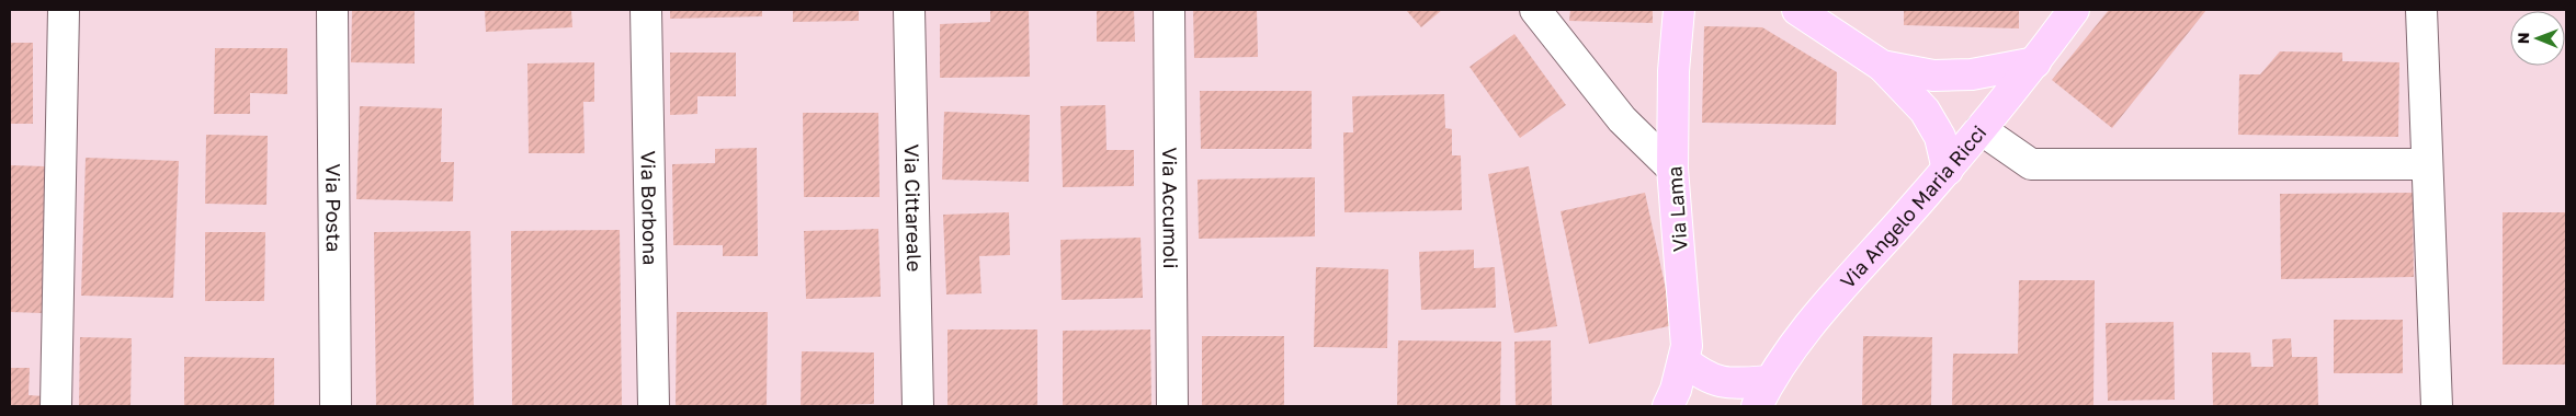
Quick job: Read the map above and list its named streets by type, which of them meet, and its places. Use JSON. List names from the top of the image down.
{
  "streets": {
    "main road": ["Via Angelo Maria Ricci", "Via Lama"],
    "street": [
      "Via Posta",
      "Via Borbona",
      "Via Cittareale",
      "Via Accumoli"
    ]
  },
  "north": "left"
}
